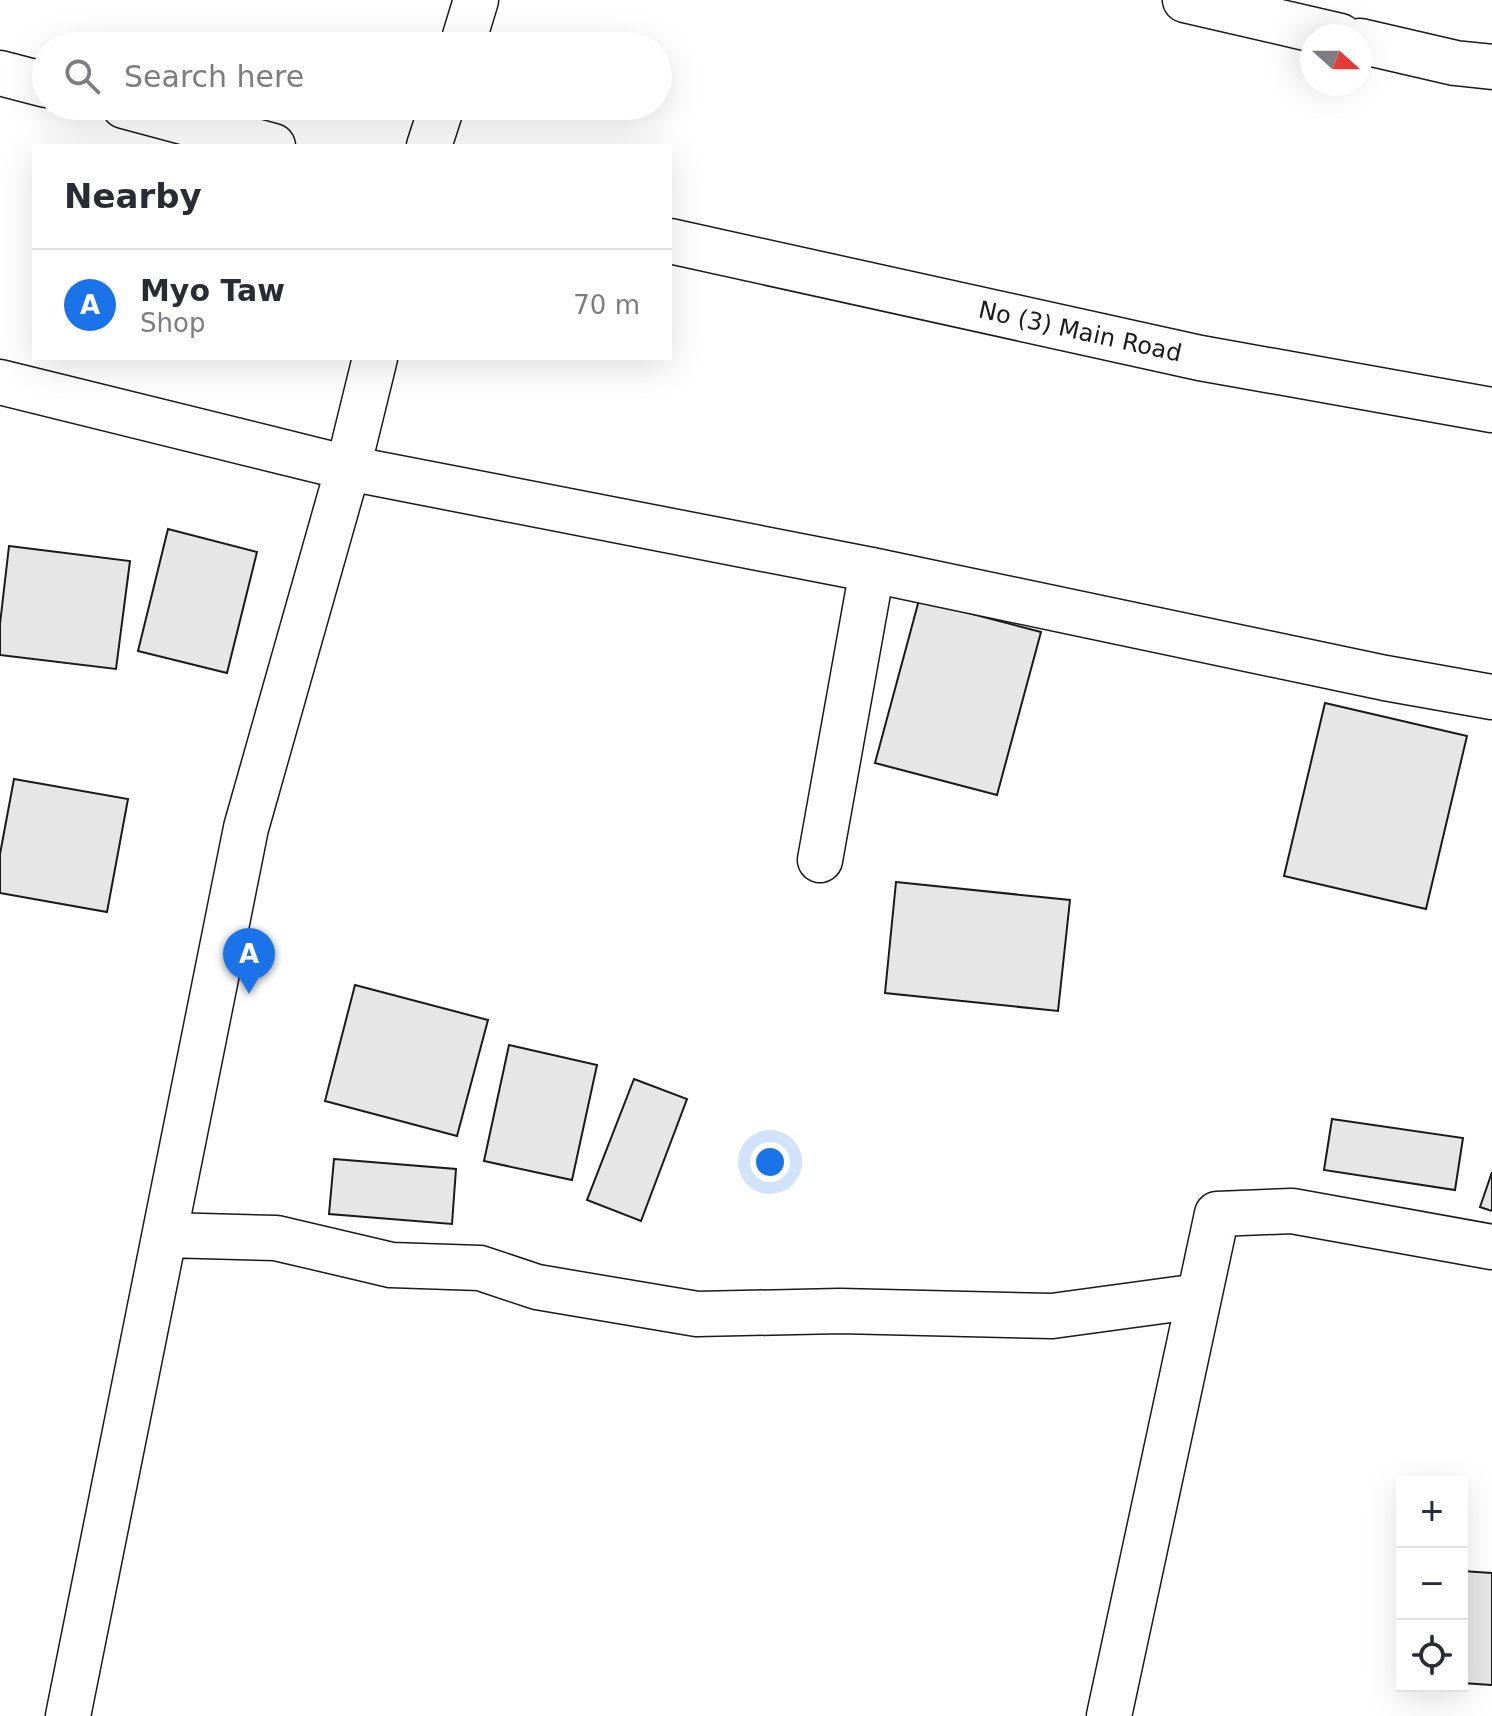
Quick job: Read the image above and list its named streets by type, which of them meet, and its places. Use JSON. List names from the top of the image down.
{
  "streets": {
    "street": ["No (3) Main Road"]
  },
  "north": "right",
  "page": {
    "search": "Search here",
    "heading": "Nearby",
    "list": [
      {
        "mark": "A",
        "name": "Myo Taw",
        "note": "Shop",
        "value": "70 m"
      }
    ],
    "pins": "A",
    "map_buttons": ["+", "−"]
  }
}
